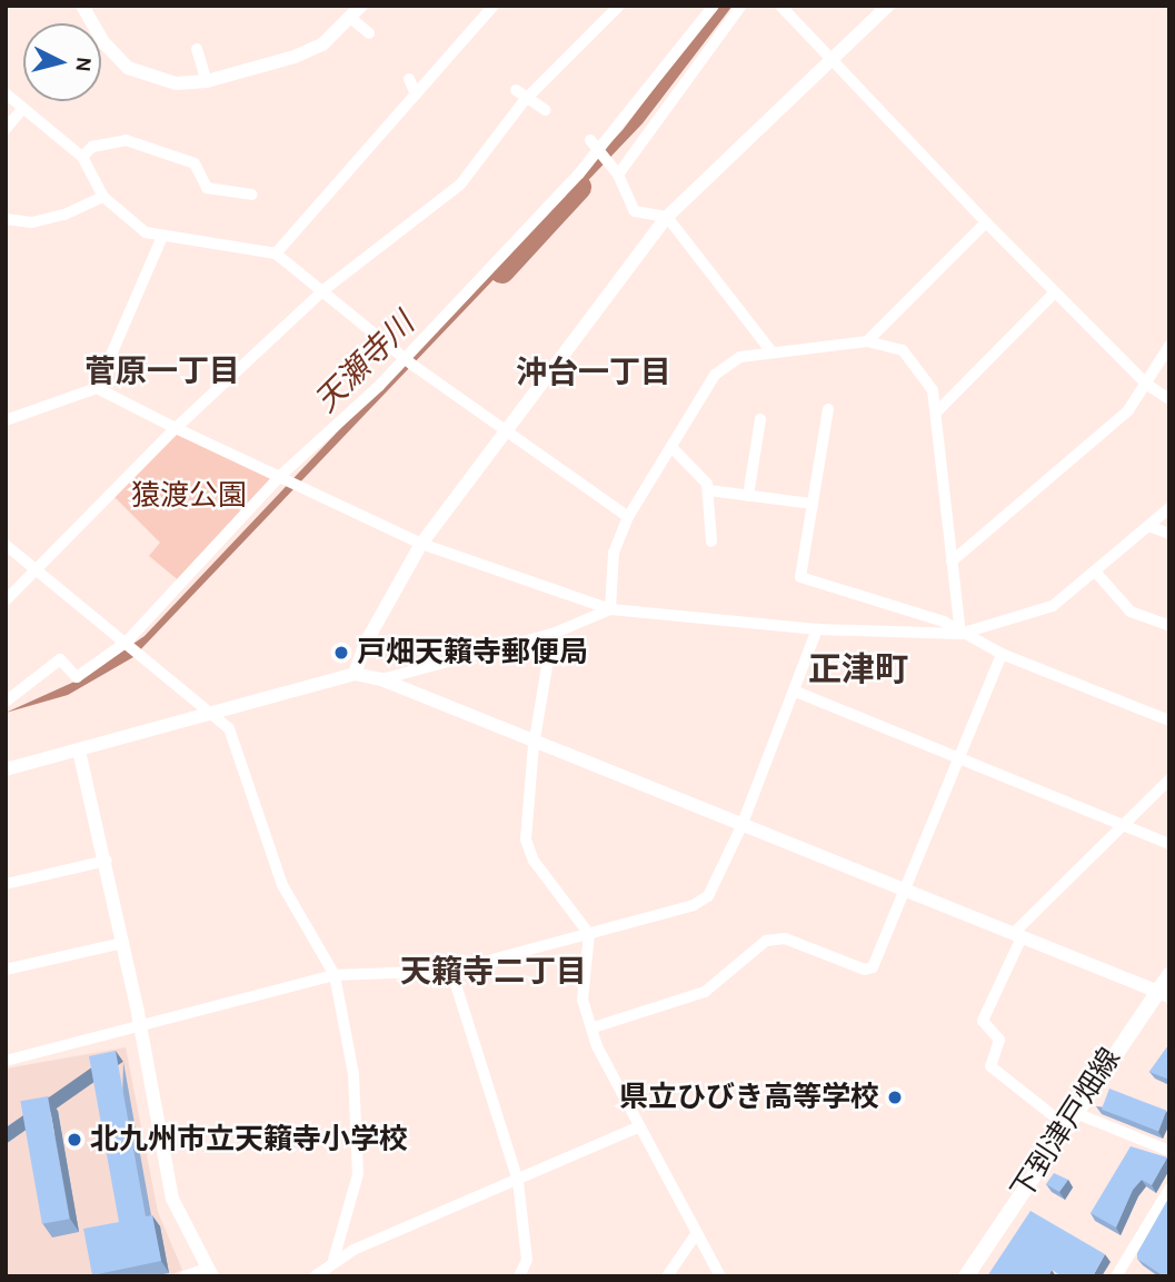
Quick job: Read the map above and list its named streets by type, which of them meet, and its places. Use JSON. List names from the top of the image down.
{
  "streets": {
    "main road": ["下到津戸畑線"]
  },
  "districts": [
    "菅原一丁目",
    "沖台一丁目",
    "正津町",
    "天籟寺二丁目"
  ],
  "water": ["天瀬寺川"],
  "parks": ["猿渡公園"],
  "places": ["戸畑天籟寺郵便局", "県立ひびき高等学校", "北九州市立天籟寺小学校"],
  "north": "right"
}
